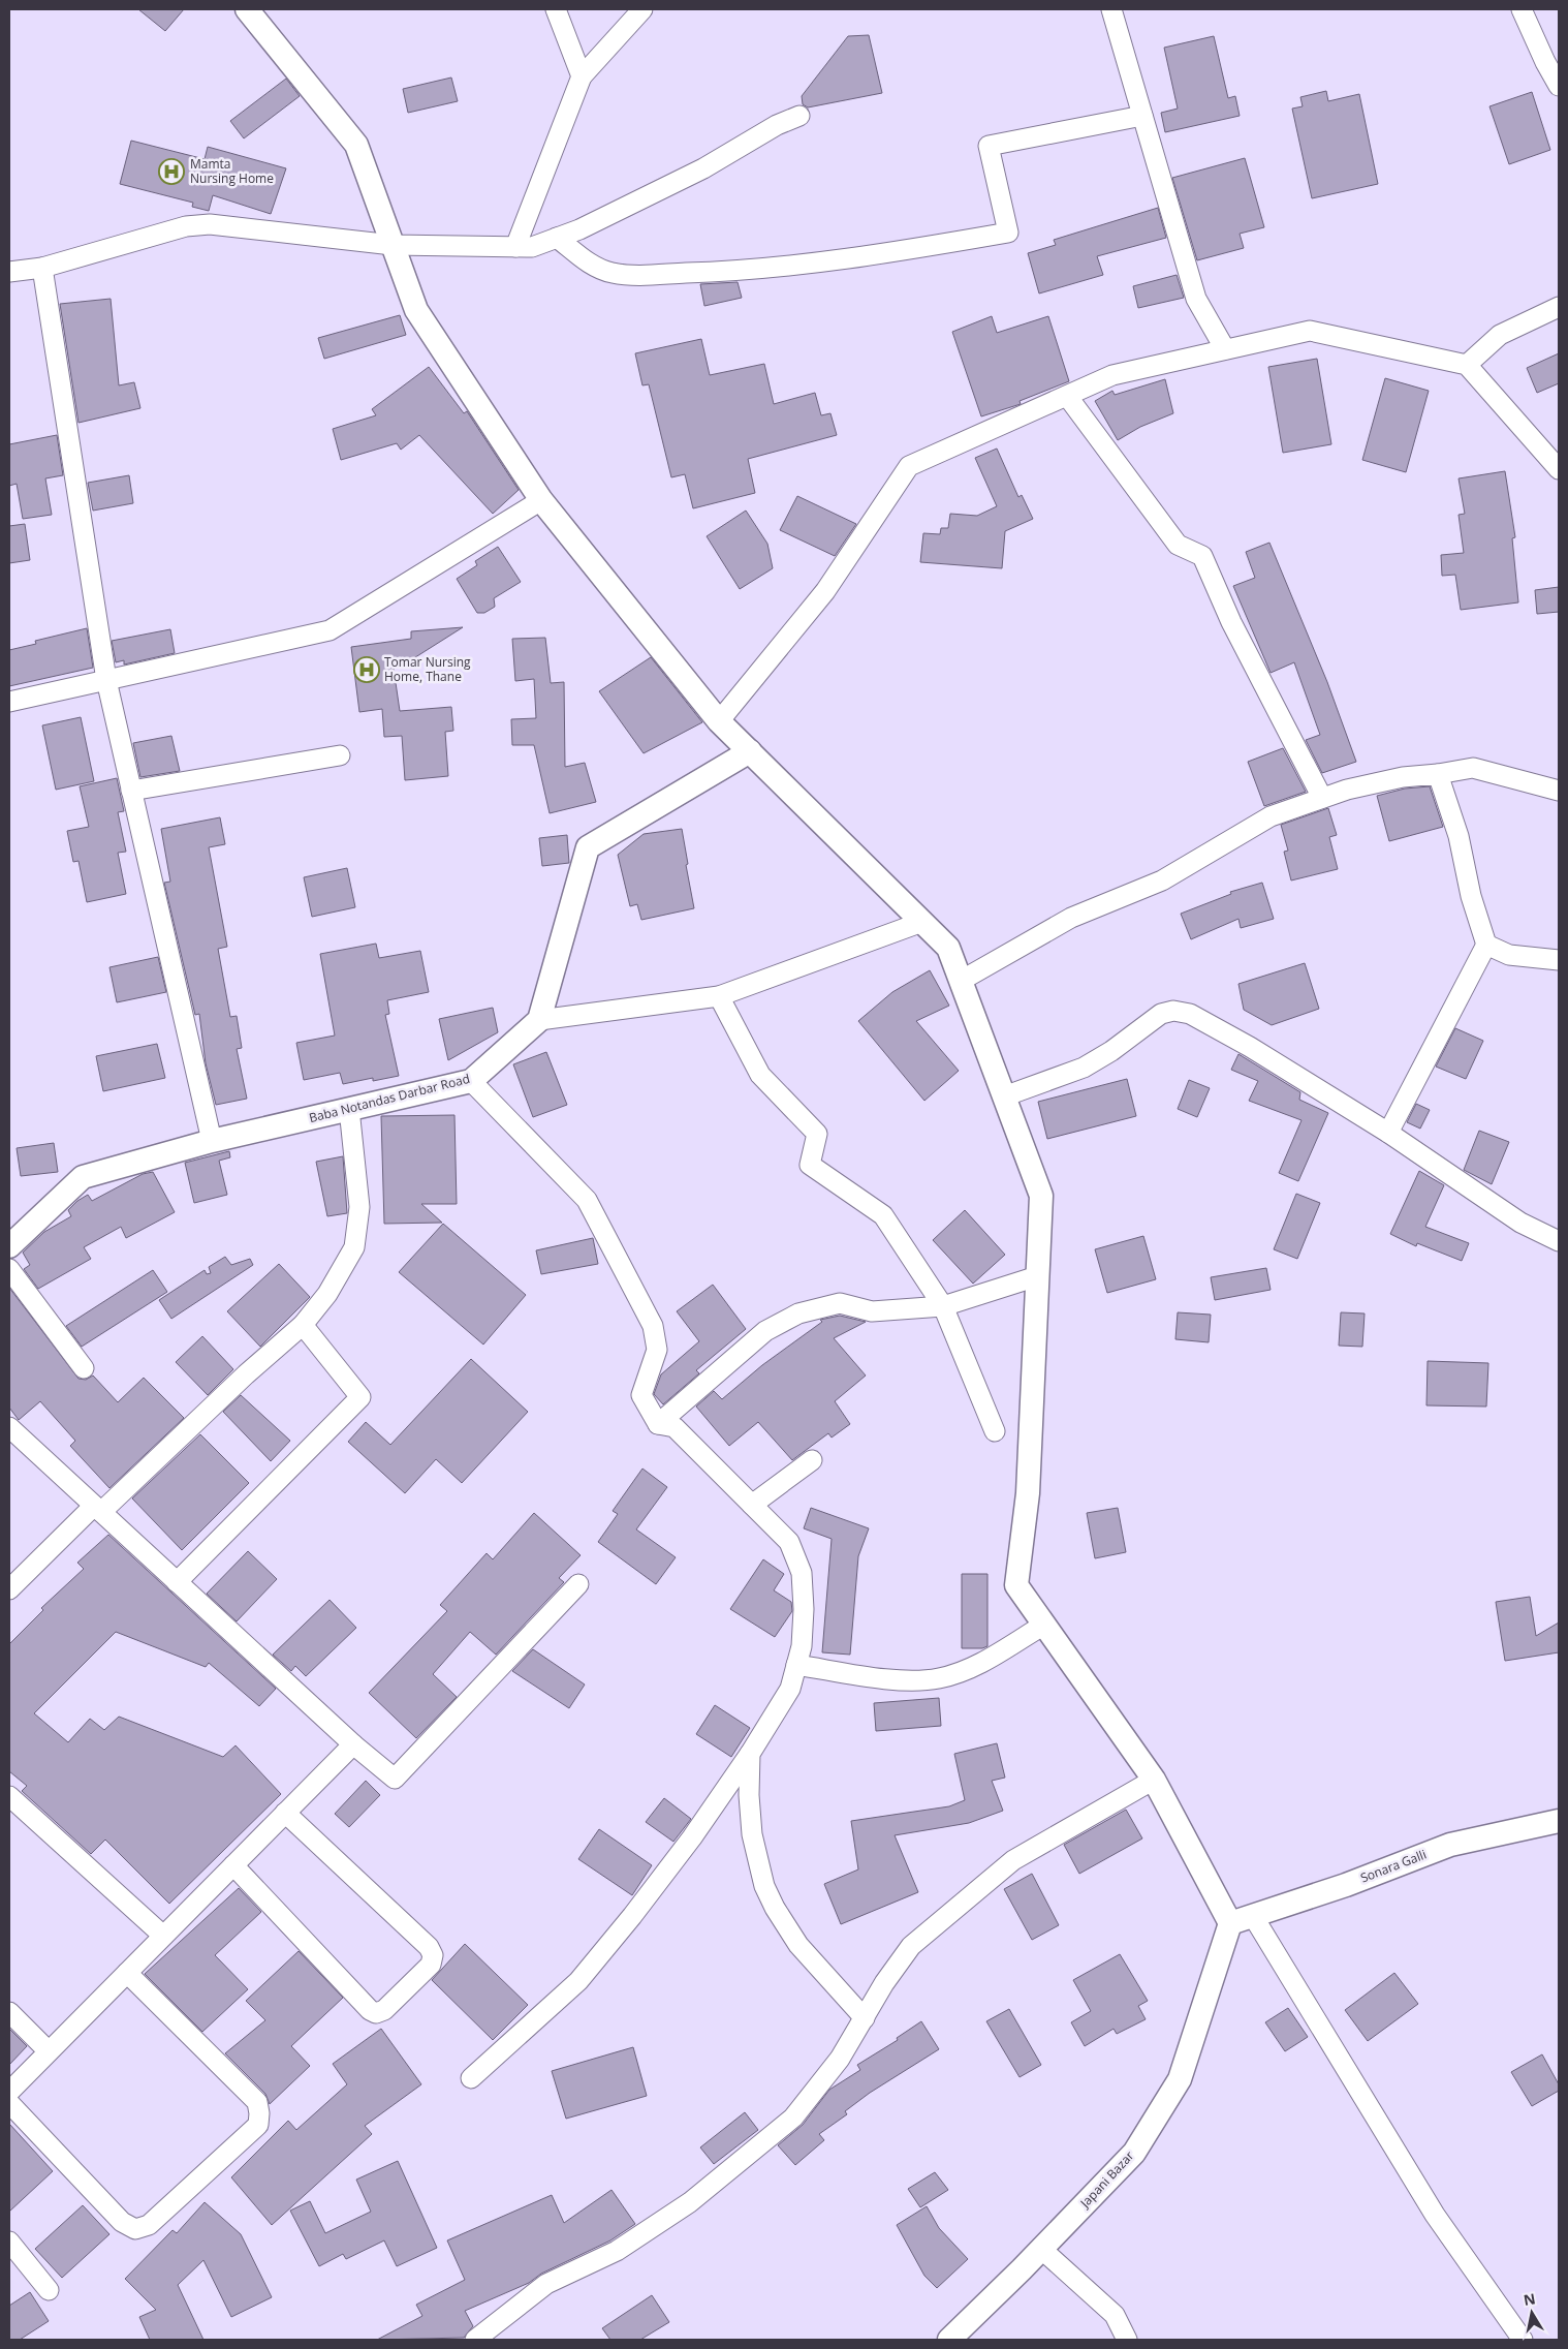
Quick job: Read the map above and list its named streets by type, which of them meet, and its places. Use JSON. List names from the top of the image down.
{
  "streets": {
    "street": ["Baba Notandas Darbar Road", "Sonara Galli", "Japani Bazar"]
  },
  "crossings": [
    ["Sonara Galli", "Japani Bazar"]
  ],
  "places": {
    "hospital": ["Mamta Nursing Home", "Tomar Nursing Home, Thane"]
  },
  "north": "top"
}
